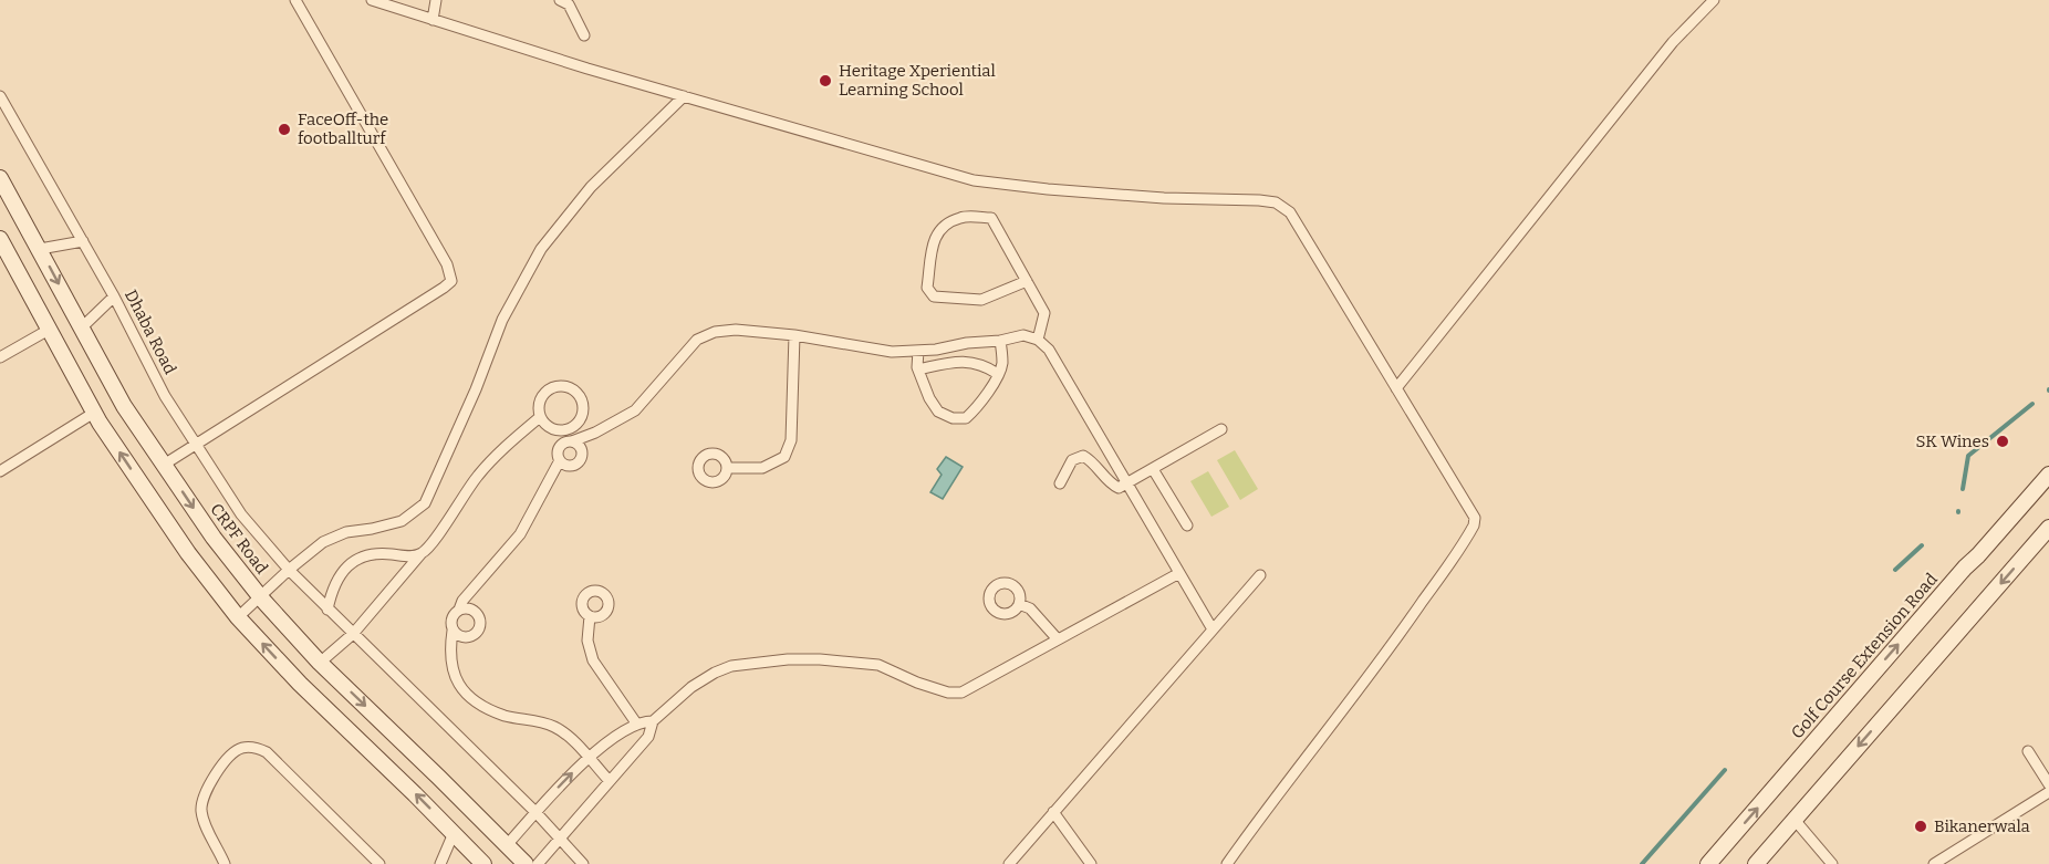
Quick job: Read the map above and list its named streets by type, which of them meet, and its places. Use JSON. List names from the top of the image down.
{
  "streets": {
    "street": ["Dhaba Road", "CRPF Road", "Golf Course Extension Road"]
  },
  "places": [
    "Heritage Xperiential Learning School",
    "FaceOff-the footballturf",
    "SK Wines",
    "Bikanerwala"
  ]
}
